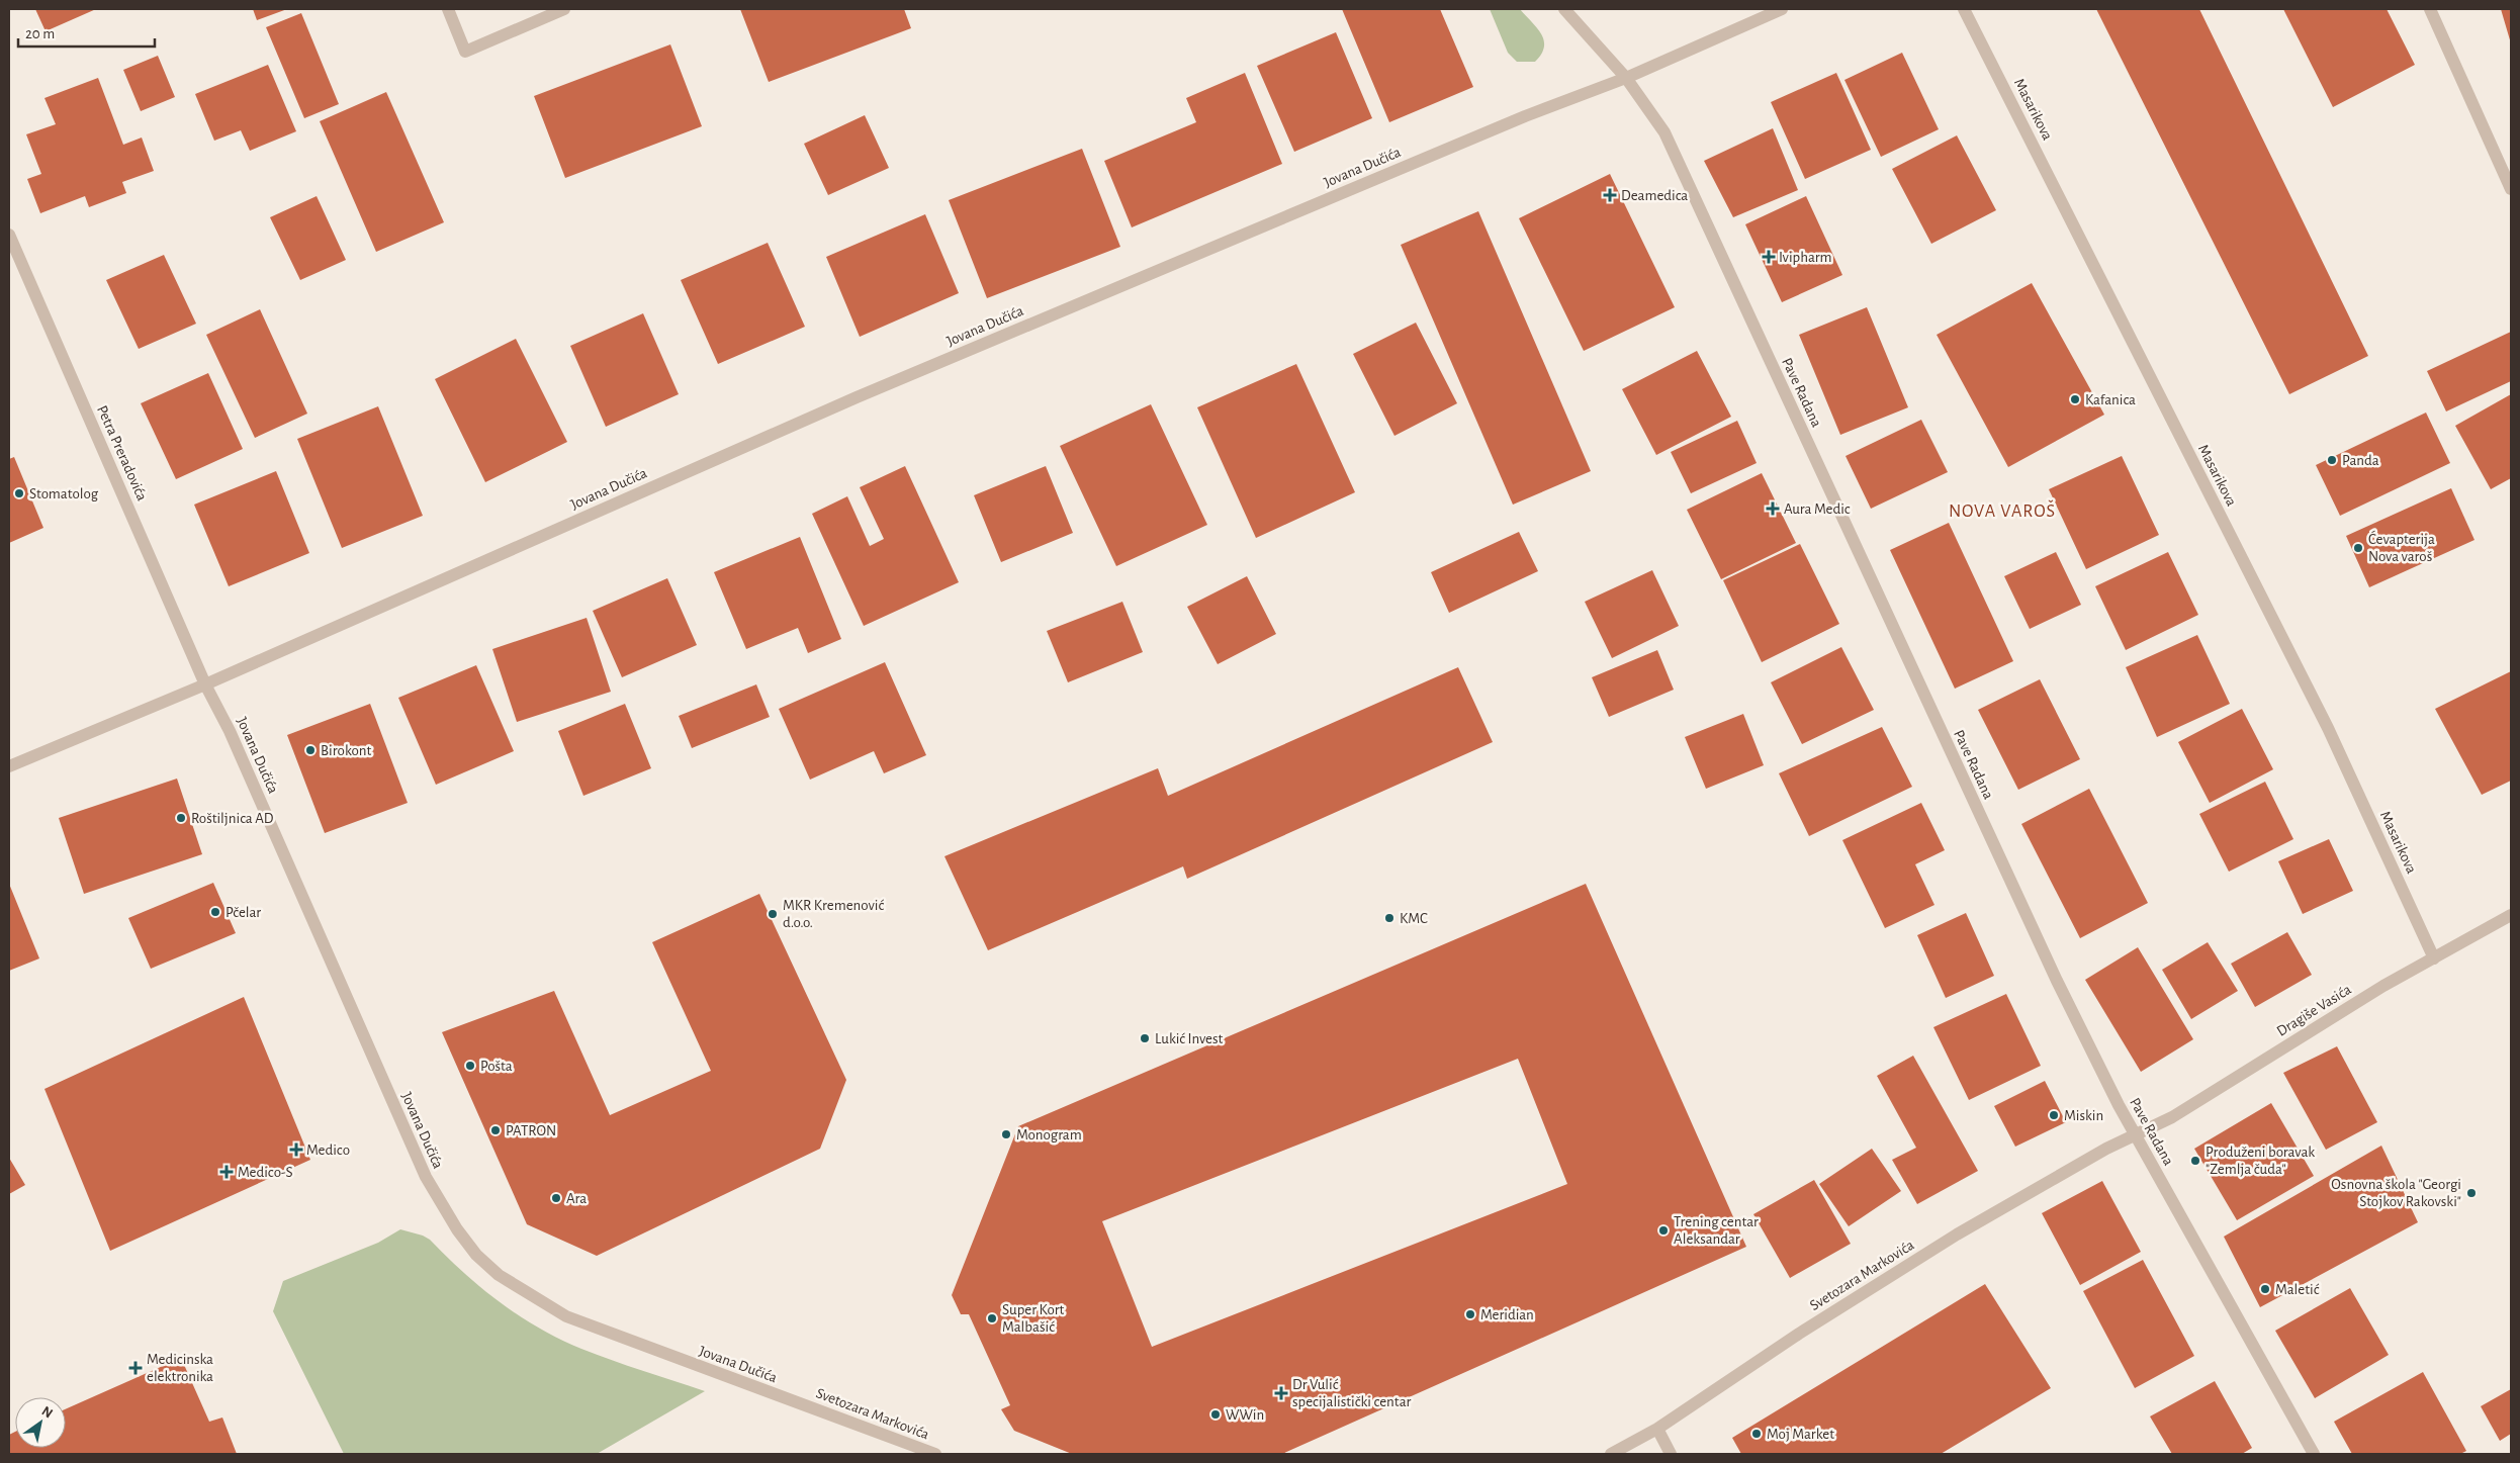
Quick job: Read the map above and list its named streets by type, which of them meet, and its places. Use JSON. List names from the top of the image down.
{
  "streets": {
    "street": [
      "Masarikova",
      "Jovana Dučića",
      "Pave Radana",
      "Petra Preradovića",
      "Dragiše Vasića",
      "Svetozara Markovića"
    ]
  },
  "crossings": [
    ["Masarikova", "Dragiše Vasića"],
    ["Jovana Dučića", "Pave Radana"],
    ["Jovana Dučića", "Petra Preradovića"],
    ["Jovana Dučića", "Svetozara Markovića"],
    ["Pave Radana", "Dragiše Vasića"],
    ["Pave Radana", "Svetozara Markovića"],
    ["Dragiše Vasića", "Svetozara Markovića"]
  ],
  "districts": ["NOVA VAROŠ"],
  "places": {
    "health": [
      "Deamedica",
      "Ivipharm",
      "Aura Medic",
      "Medico",
      "Medico-S",
      "Medicinska elektronika",
      "Dr Vulić specijalistički centar"
    ],
    "other": [
      "Kafanica",
      "Panda",
      "Stomatolog",
      "Ćevapterija Nova varoš",
      "Birokont",
      "Roštiljnica AD",
      "Pčelar",
      "MKR Kremenović d.o.o.",
      "KMC",
      "Lukić Invest",
      "Pošta",
      "Miskin",
      "PATRON",
      "Monogram",
      "Produženi boravak \"Zemlja čuda\"",
      "Osnovna škola \"Georgi Stojkov Rakovski\"",
      "Ara",
      "Trening centar Aleksandar",
      "Maletić",
      "Meridian",
      "Super Kort Malbašić",
      "WWin",
      "Moj Market"
    ]
  },
  "scale_bar": "20 m",
  "north": "top right"
}
